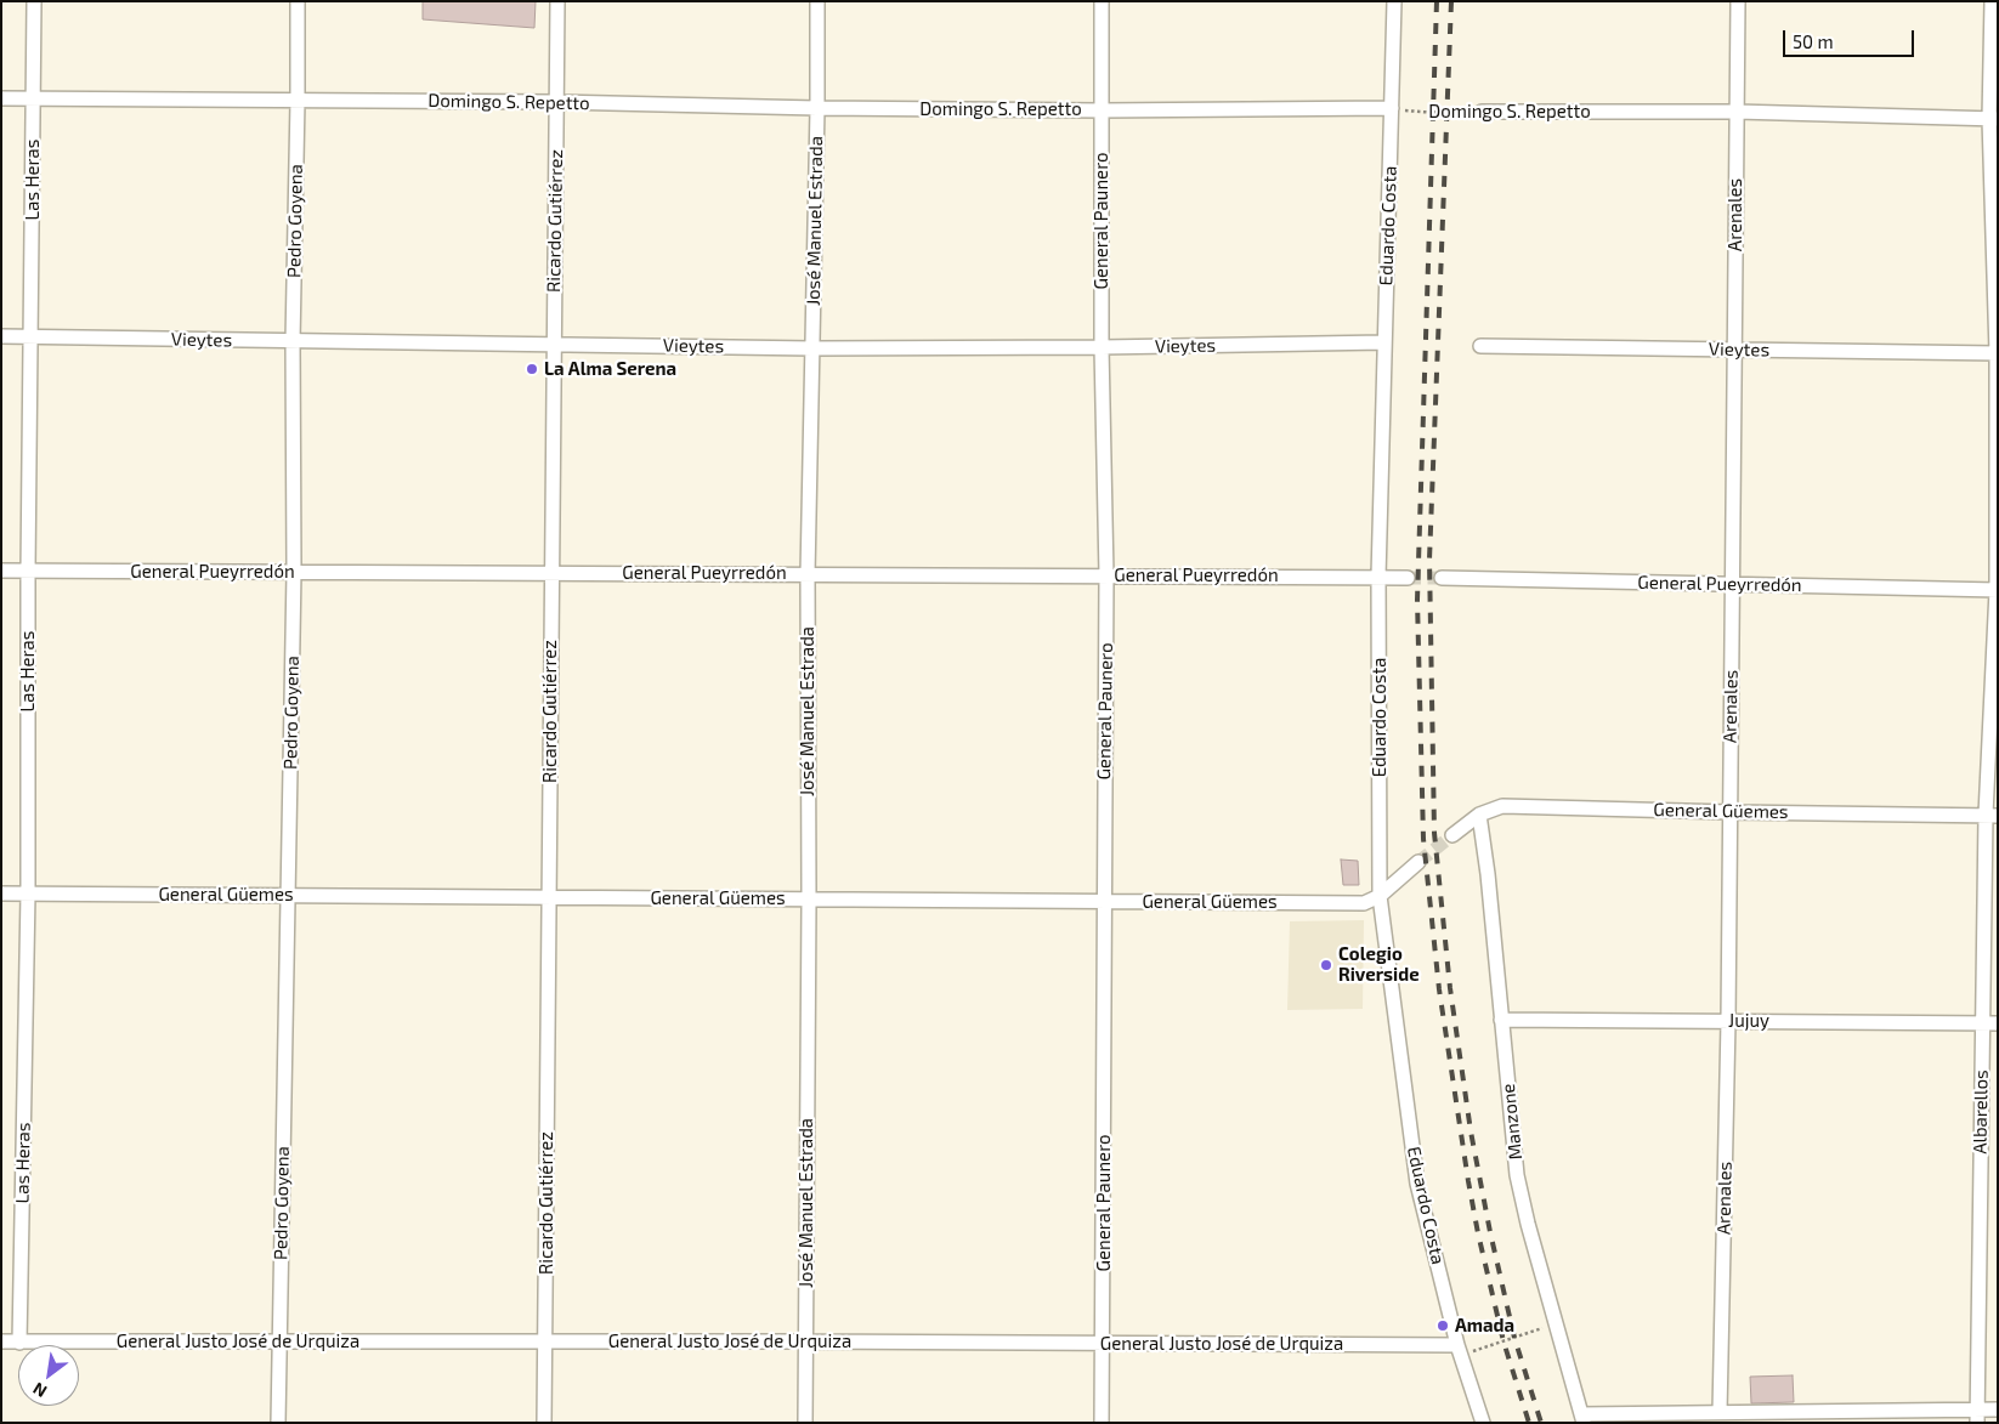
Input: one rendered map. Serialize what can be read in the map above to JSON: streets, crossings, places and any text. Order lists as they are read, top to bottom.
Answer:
{
  "streets": {
    "street": [
      "Domingo S. Repetto",
      "Las Heras",
      "Arenales",
      "Pedro Goyena",
      "Ricardo Gutiérrez",
      "José Manuel Estrada",
      "General Paunero",
      "Eduardo Costa",
      "Vieytes",
      "General Pueyrredón",
      "General Güemes",
      "Jujuy",
      "Albarellos",
      "Manzone",
      "General Justo José de Urquiza"
    ]
  },
  "crossings": [
    ["Domingo S. Repetto", "Las Heras"],
    ["Domingo S. Repetto", "Arenales"],
    ["Domingo S. Repetto", "Pedro Goyena"],
    ["Domingo S. Repetto", "Ricardo Gutiérrez"],
    ["Domingo S. Repetto", "José Manuel Estrada"],
    ["Domingo S. Repetto", "General Paunero"],
    ["Domingo S. Repetto", "Eduardo Costa"],
    ["Domingo S. Repetto", "Albarellos"],
    ["Las Heras", "Vieytes"],
    ["Las Heras", "General Pueyrredón"],
    ["Las Heras", "General Güemes"],
    ["Las Heras", "General Justo José de Urquiza"],
    ["Arenales", "Vieytes"],
    ["Arenales", "General Pueyrredón"],
    ["Arenales", "General Güemes"],
    ["Arenales", "Jujuy"],
    ["Pedro Goyena", "Vieytes"],
    ["Pedro Goyena", "General Pueyrredón"],
    ["Pedro Goyena", "General Güemes"],
    ["Pedro Goyena", "General Justo José de Urquiza"],
    ["Ricardo Gutiérrez", "Vieytes"],
    ["Ricardo Gutiérrez", "General Pueyrredón"],
    ["Ricardo Gutiérrez", "General Güemes"],
    ["Ricardo Gutiérrez", "General Justo José de Urquiza"],
    ["José Manuel Estrada", "Vieytes"],
    ["José Manuel Estrada", "General Pueyrredón"],
    ["José Manuel Estrada", "General Güemes"],
    ["José Manuel Estrada", "General Justo José de Urquiza"],
    ["General Paunero", "Vieytes"],
    ["General Paunero", "General Pueyrredón"],
    ["General Paunero", "General Güemes"],
    ["General Paunero", "General Justo José de Urquiza"],
    ["Eduardo Costa", "Vieytes"],
    ["Eduardo Costa", "General Pueyrredón"],
    ["Eduardo Costa", "General Güemes"],
    ["Eduardo Costa", "General Justo José de Urquiza"],
    ["Vieytes", "Albarellos"],
    ["General Pueyrredón", "Albarellos"],
    ["General Güemes", "Albarellos"],
    ["General Güemes", "Manzone"],
    ["Jujuy", "Albarellos"],
    ["Jujuy", "Manzone"]
  ],
  "places": ["La Alma Serena", "Colegio Riverside", "Amada"],
  "scale_bar": "50 m",
  "north": "bottom left"
}
